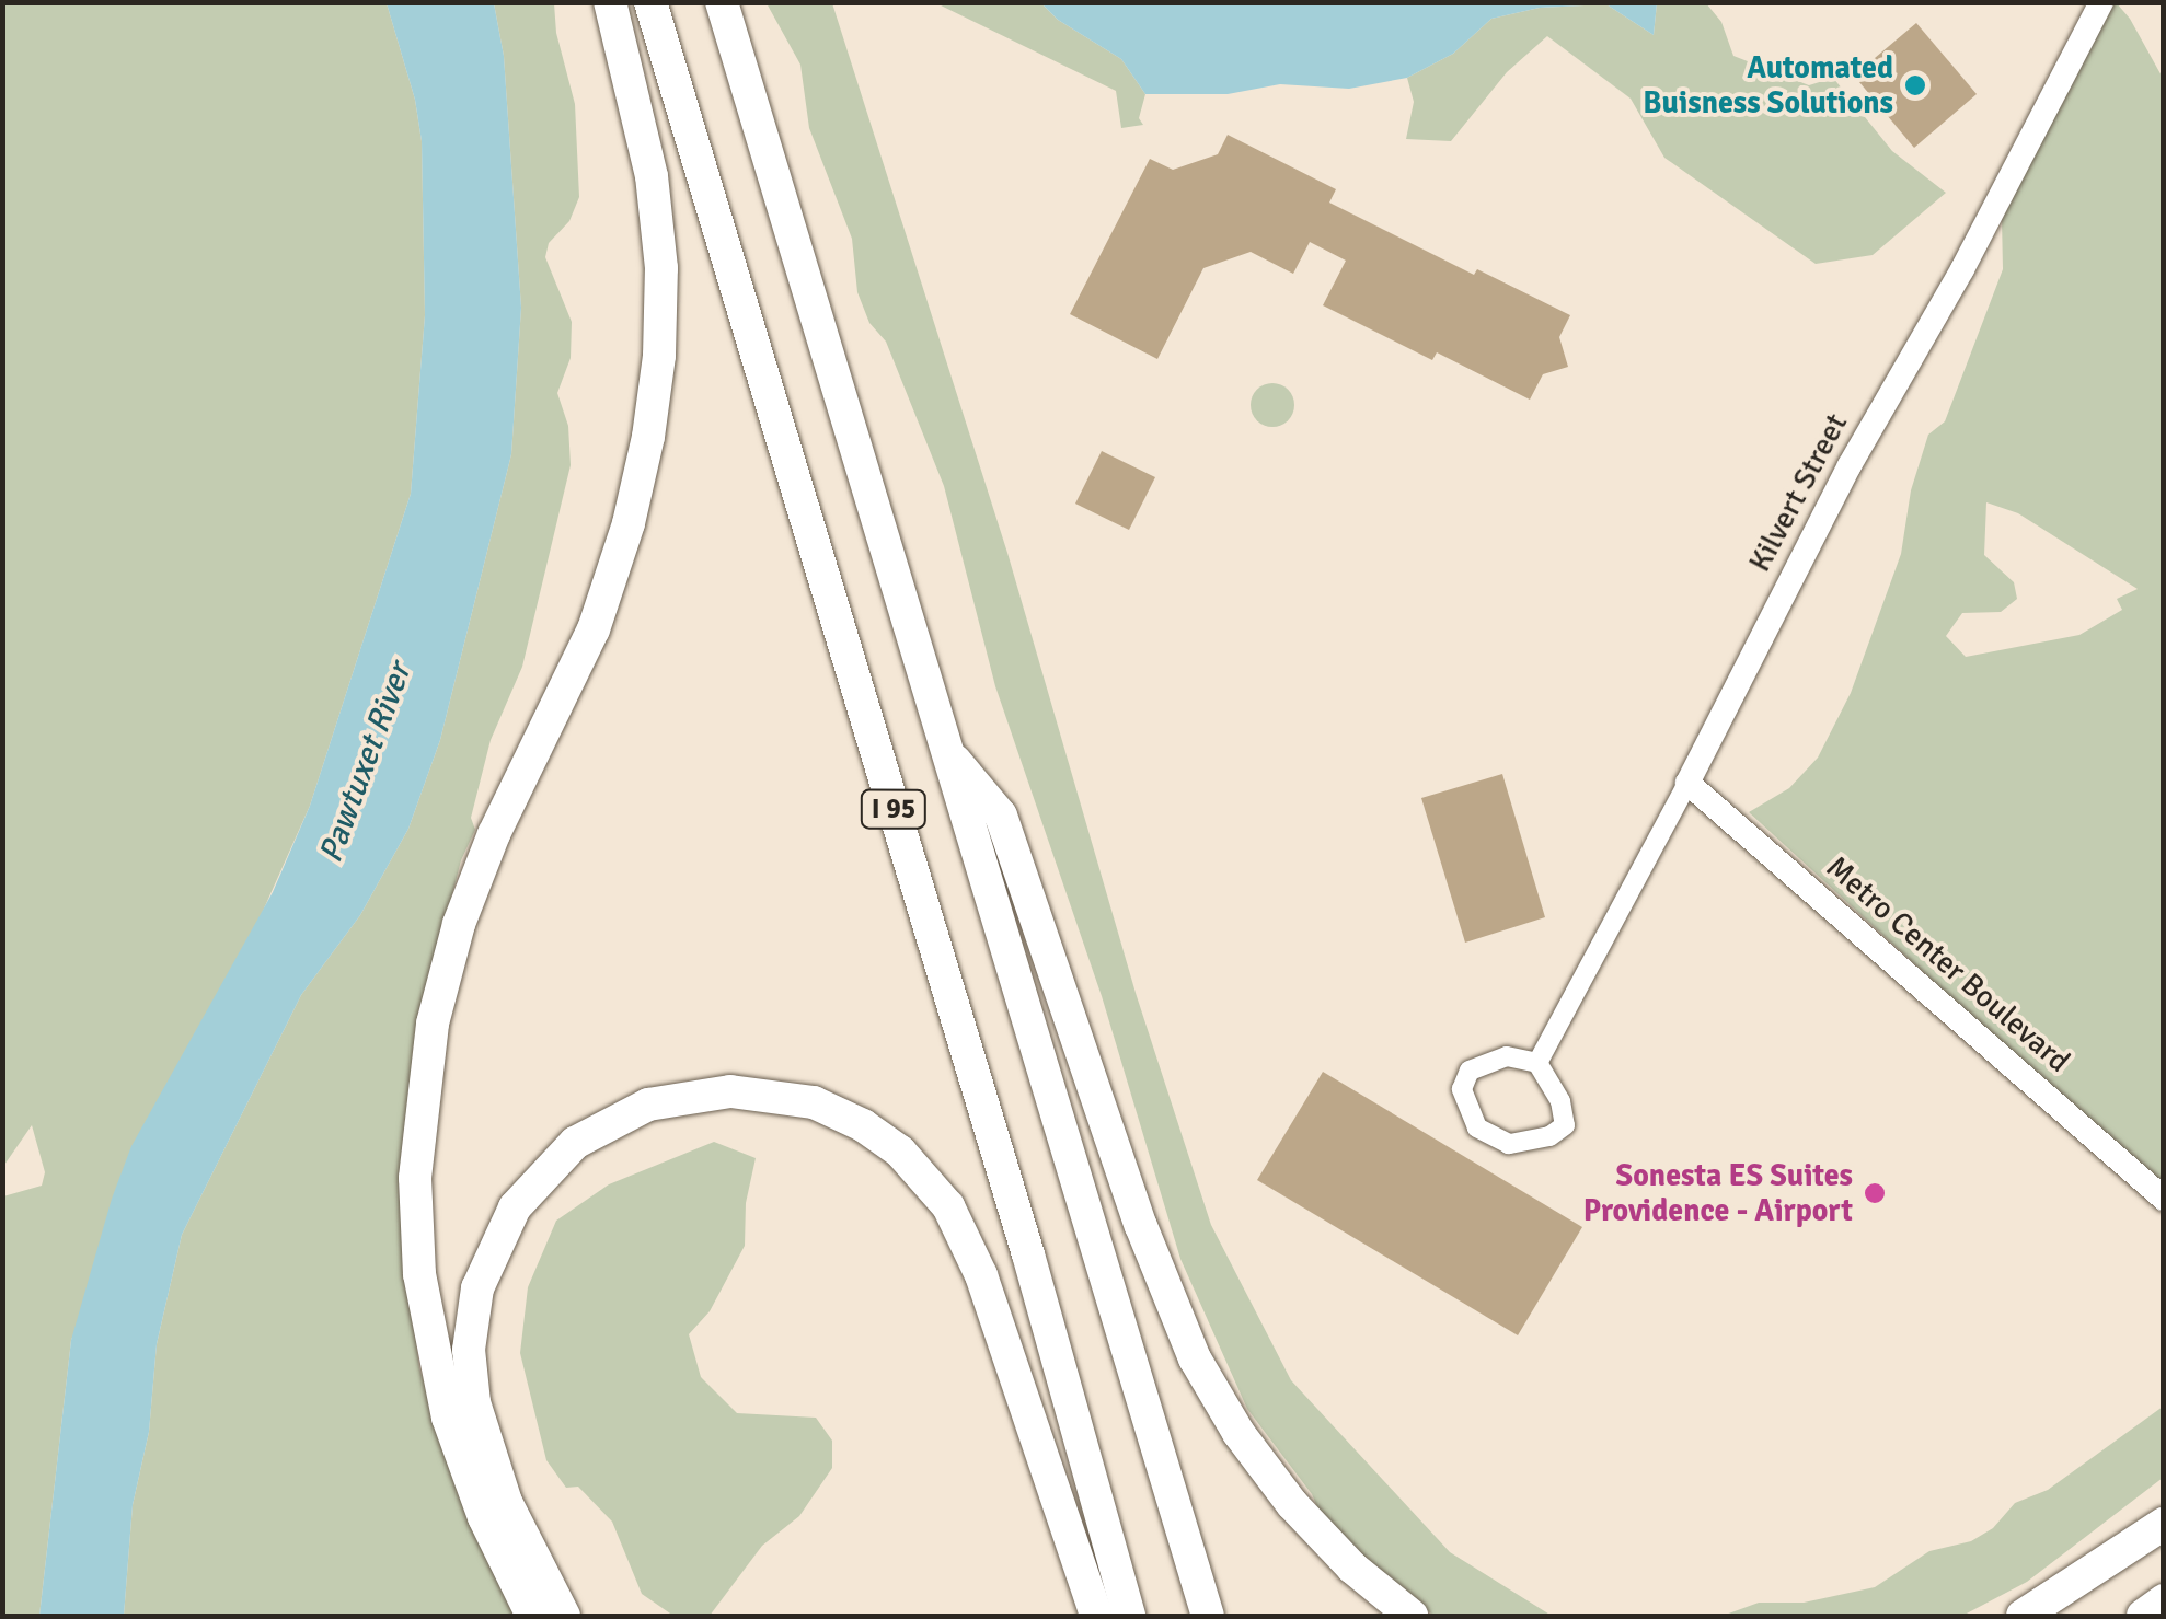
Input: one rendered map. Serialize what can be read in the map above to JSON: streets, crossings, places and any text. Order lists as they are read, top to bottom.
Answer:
{
  "streets": {
    "highway": ["I 95"],
    "street": ["Kilvert Street", "Metro Center Boulevard"]
  },
  "crossings": [
    ["Kilvert Street", "Metro Center Boulevard"]
  ],
  "water": ["Pawtuxet River"],
  "places": ["Automated Buisness Solutions", "Sonesta ES Suites Providence - Airport"]
}
